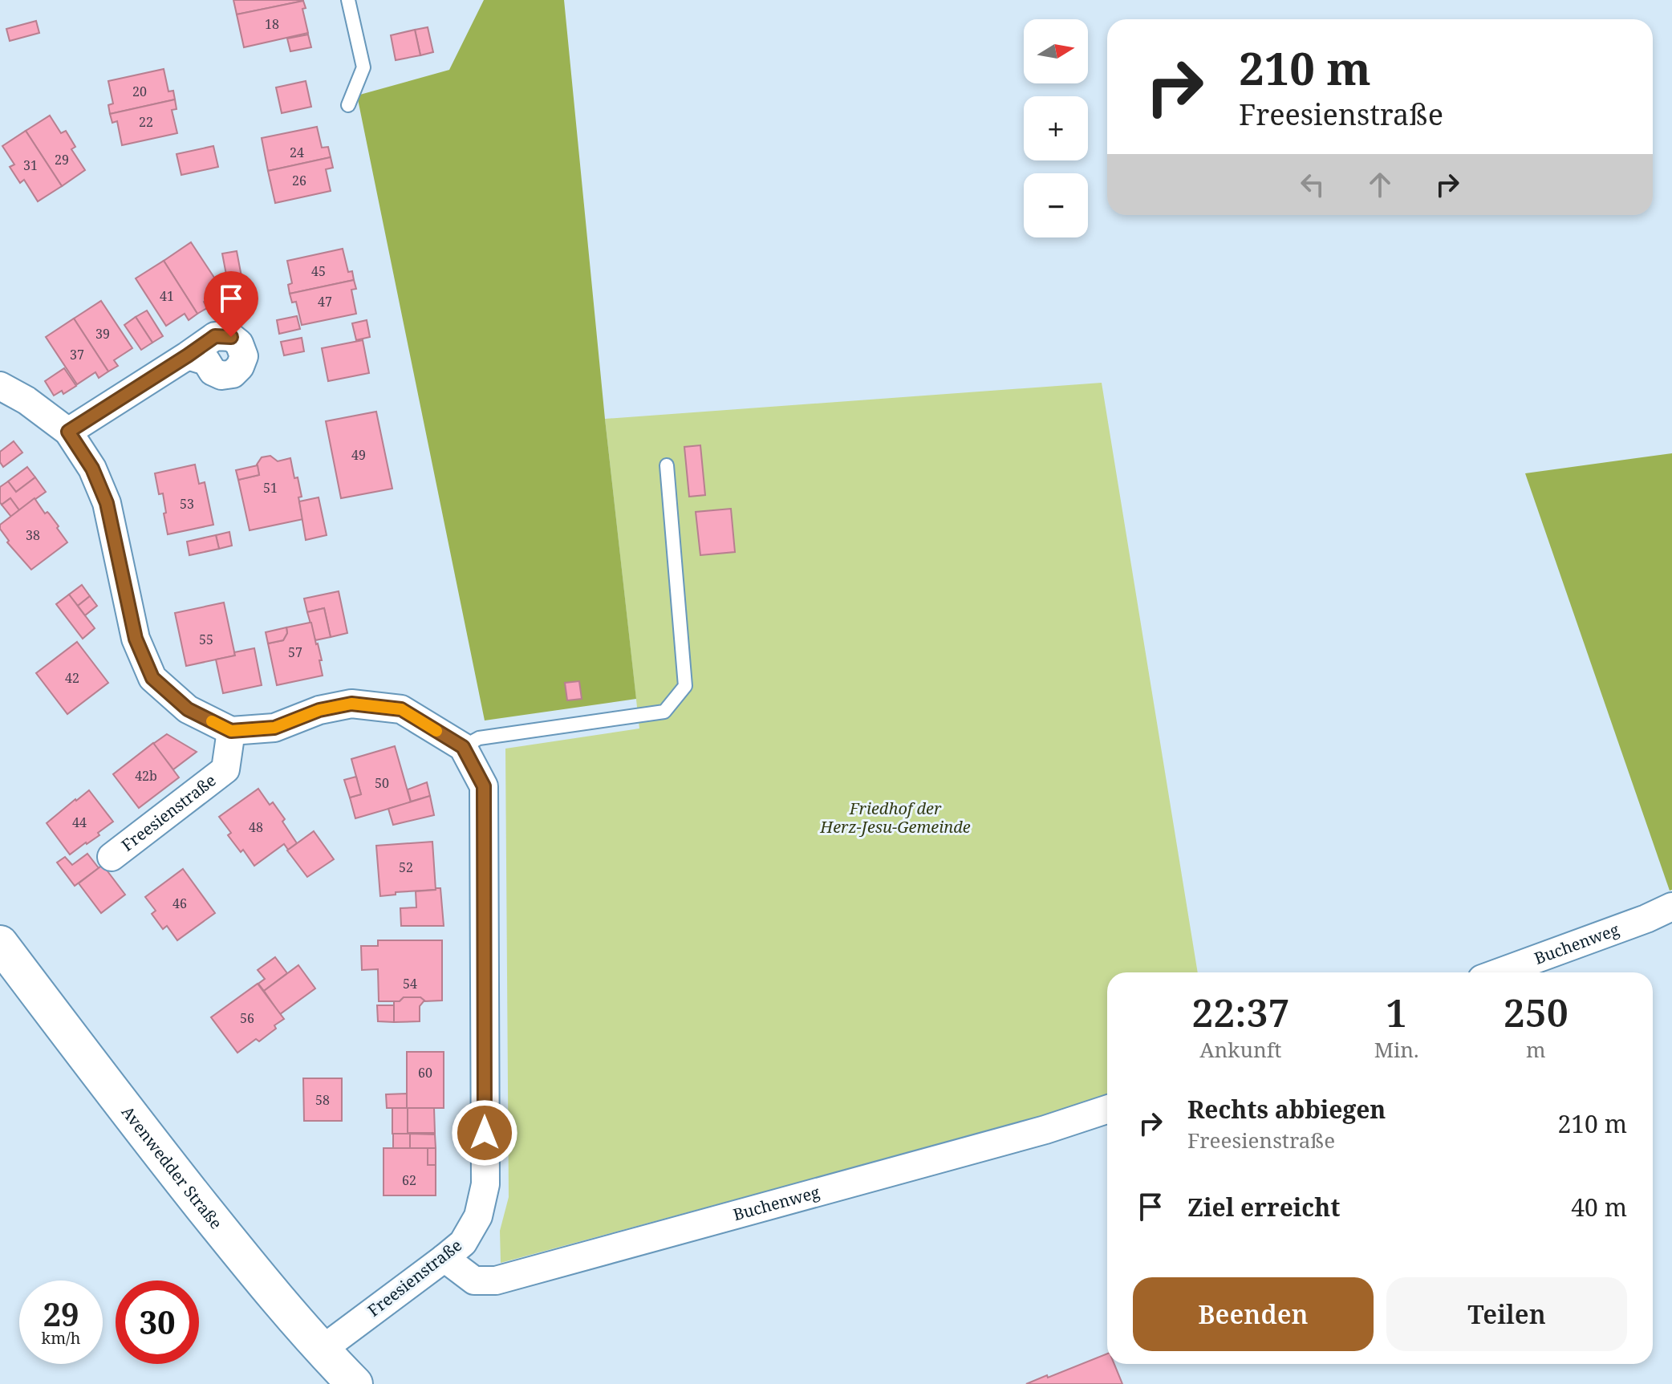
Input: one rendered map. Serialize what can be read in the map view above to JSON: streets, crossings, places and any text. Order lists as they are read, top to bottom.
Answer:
{
  "streets": {
    "main road": ["Avenwedder Straße"],
    "street": ["Freesienstraße", "Buchenweg"]
  },
  "crossings": [
    ["Freesienstraße", "Buchenweg"],
    ["Freesienstraße", "Avenwedder Straße"]
  ],
  "parks": ["Friedhof der Herz-Jesu-Gemeinde"],
  "house_numbers": [
    "18",
    "20",
    "22",
    "24",
    "29",
    "31",
    "26",
    "45",
    "41",
    "47",
    "39",
    "37",
    "49",
    "51",
    "53",
    "38",
    "55",
    "57",
    "42",
    "42b",
    "50",
    "44",
    "48",
    "52",
    "46",
    "54",
    "56",
    "60",
    "58",
    "62"
  ],
  "north": "right",
  "page": {
    "map_buttons": ["+", "−"],
    "turn": ["210 m", "Freesienstraße"],
    "eta": [
      "22:37",
      "Ankunft",
      "1",
      "Min.",
      "250",
      "m"
    ],
    "list": [
      {
        "name": "Rechts abbiegen",
        "note": "Freesienstraße",
        "value": "210 m"
      },
      {
        "name": "Ziel erreicht",
        "value": "40 m"
      }
    ],
    "buttons": ["Beenden", "Teilen"],
    "speed": "29 km/h",
    "limit": "30"
  }
}
